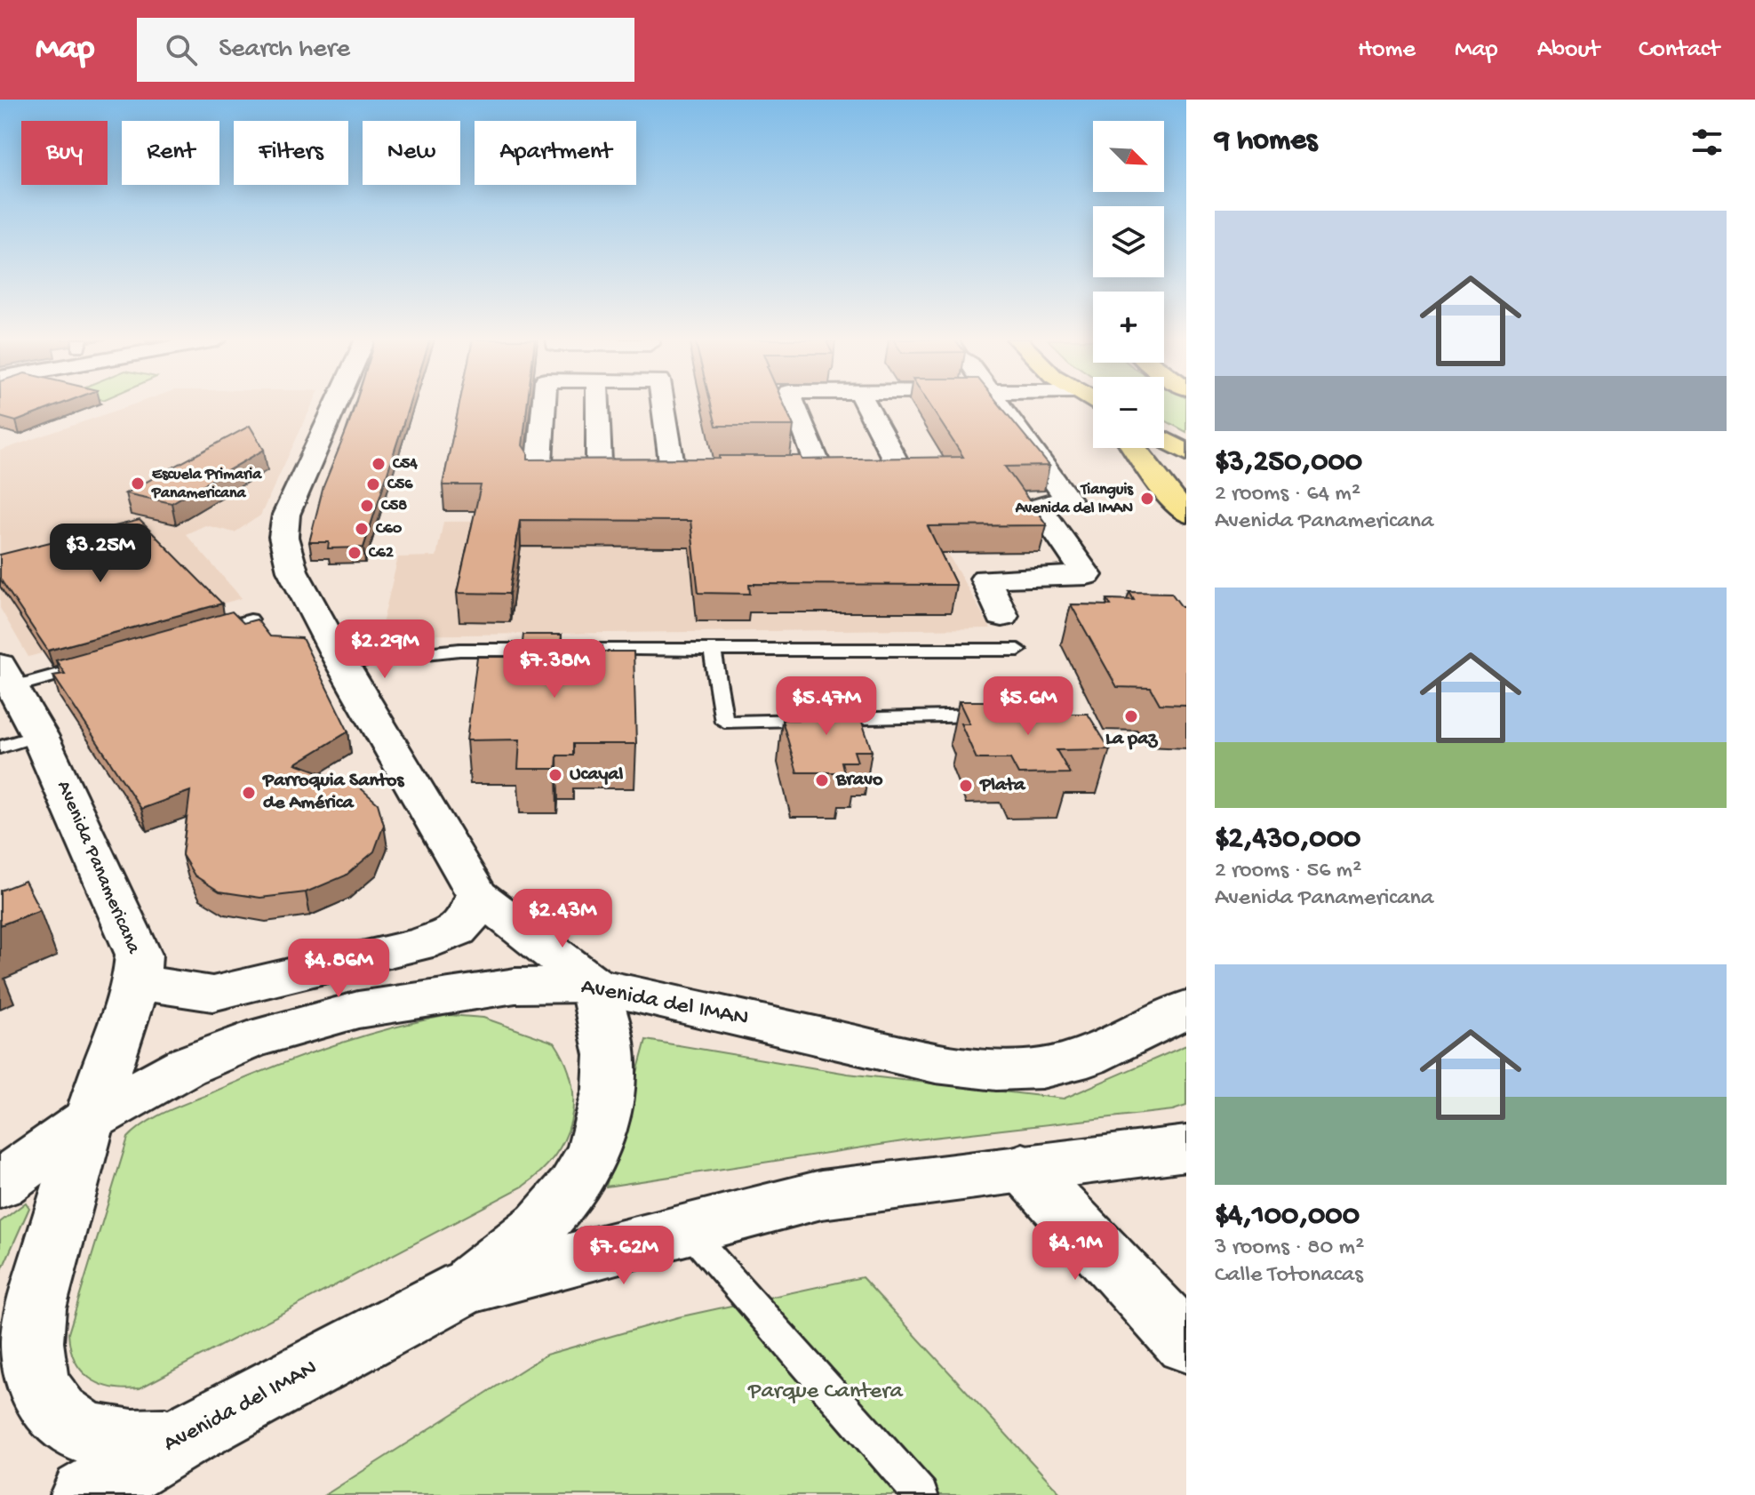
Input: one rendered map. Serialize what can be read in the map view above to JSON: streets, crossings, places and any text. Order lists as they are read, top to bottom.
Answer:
{
  "streets": {
    "street": ["Avenida Panamericana", "Avenida del IMAN"]
  },
  "crossings": [
    ["Avenida Panamericana", "Avenida del IMAN"]
  ],
  "parks": ["Parque Cantera"],
  "places": [
    "C54",
    "Escuela Primaria Panamericana",
    "C56",
    "Tianguis Avenida del IMAN",
    "C58",
    "C60",
    "C62",
    "La paz",
    "Ucayal",
    "Bravo",
    "Plata",
    "Parroquia Santos de América"
  ],
  "north": "bottom right",
  "page": {
    "header": "Map",
    "search": "Search here",
    "nav": [
      "Home",
      "Map",
      "About",
      "Contact"
    ],
    "heading": "9 homes",
    "map_buttons": ["+", "−"],
    "chip": [
      "Buy",
      "Rent",
      "Filters",
      "New",
      "Apartment"
    ],
    "list": [
      {
        "name": "$3,250,000",
        "note": "2 rooms · 64 m² · Avenida Panamericana"
      },
      {
        "name": "$2,430,000",
        "note": "2 rooms · 56 m² · Avenida Panamericana"
      },
      {
        "name": "$4,100,000",
        "note": "3 rooms · 80 m² · Calle Totonacas"
      }
    ],
    "price": [
      "$3.25M",
      "$2.29M",
      "$7.38M",
      "$5.47M",
      "$5.6M",
      "$2.43M",
      "$4.86M",
      "$4.1M",
      "$7.62M"
    ]
  }
}
